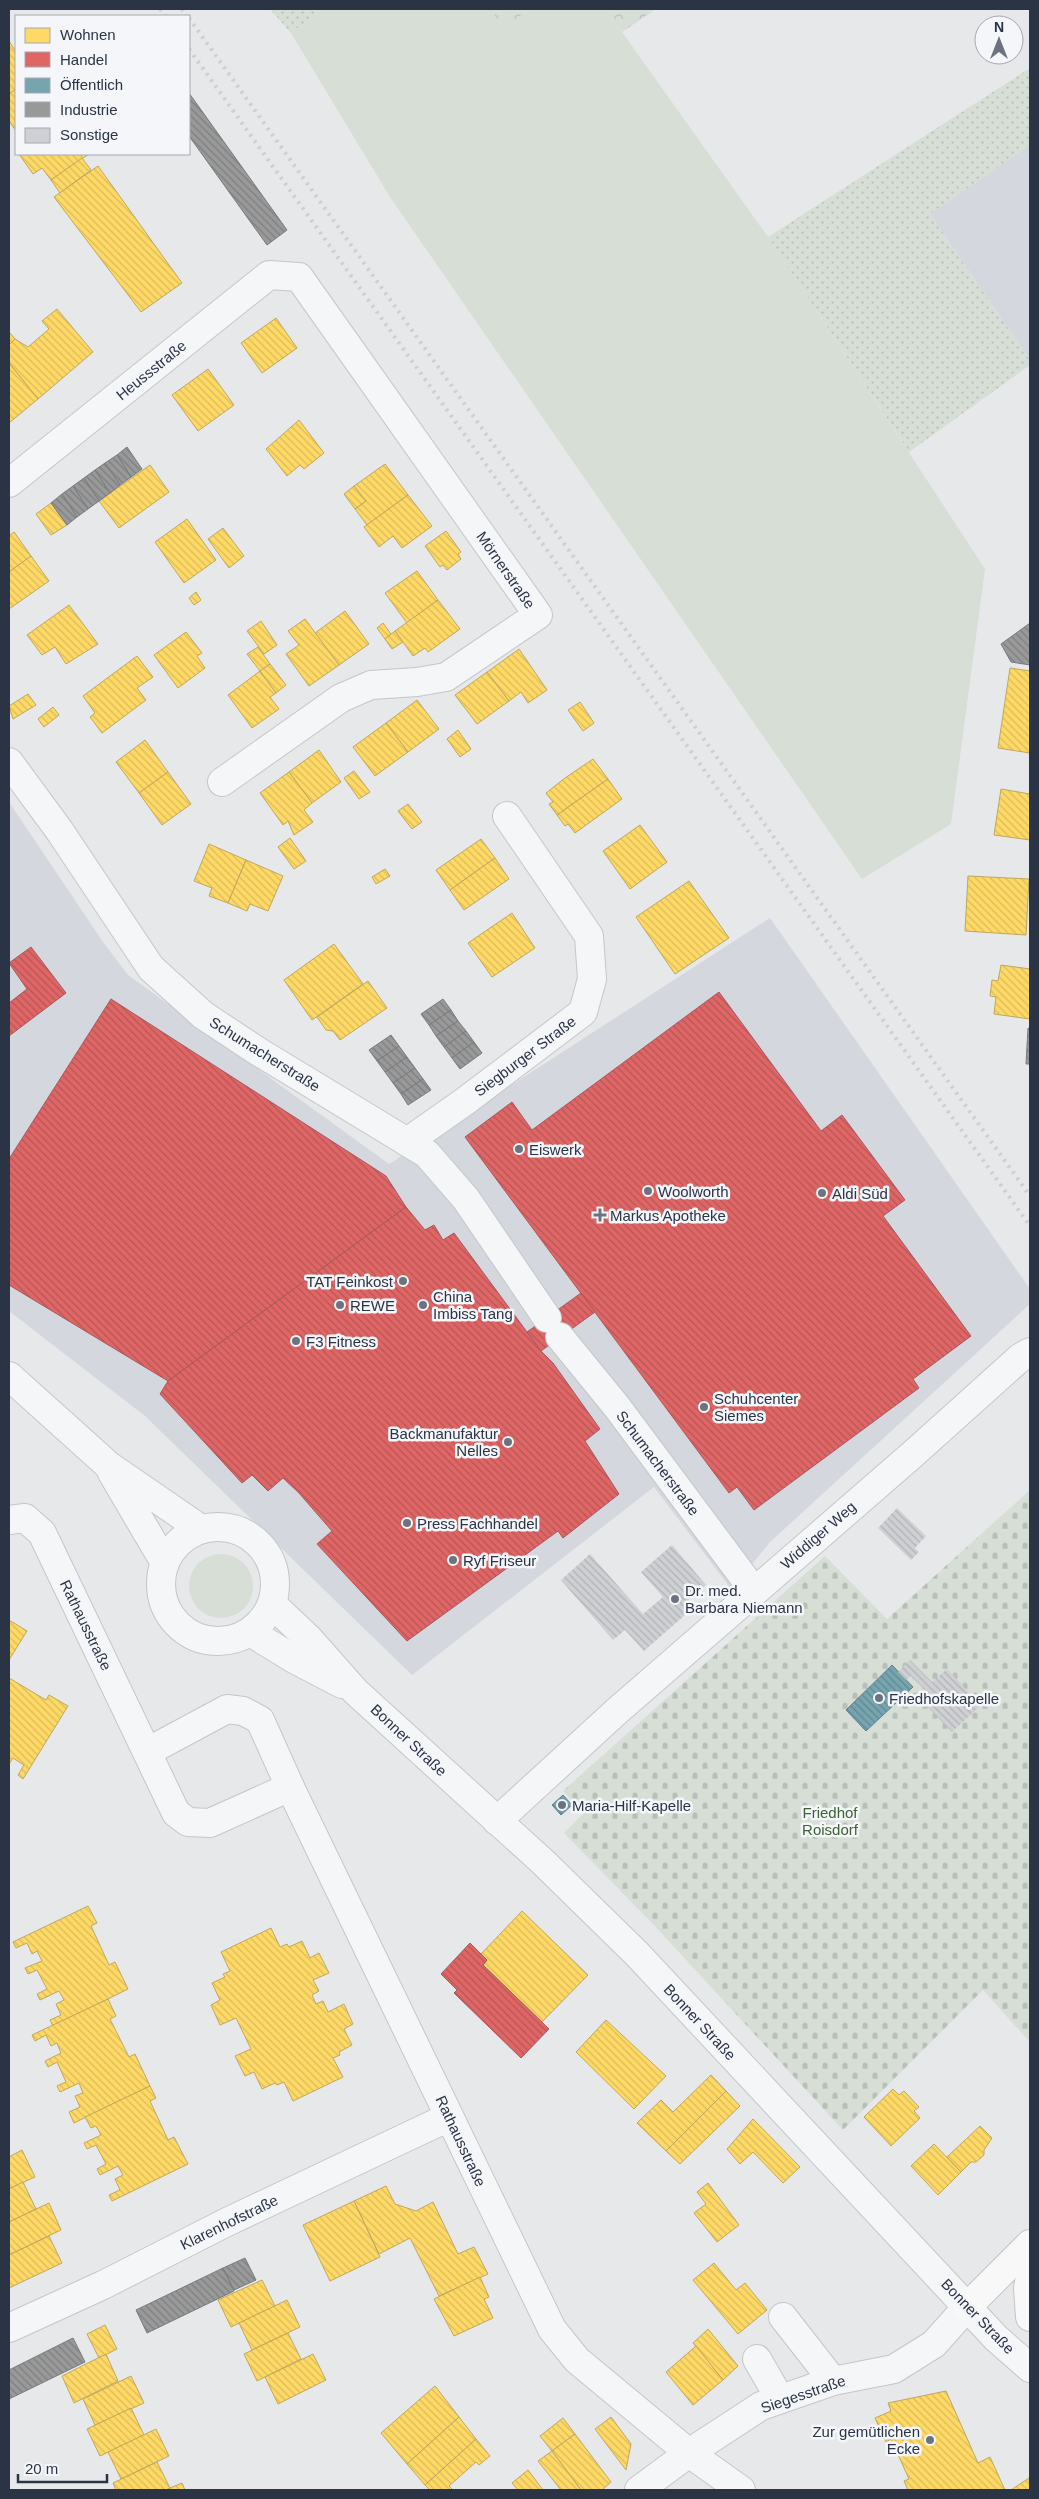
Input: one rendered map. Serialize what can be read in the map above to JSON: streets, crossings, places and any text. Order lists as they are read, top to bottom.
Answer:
{
  "streets": {
    "street": [
      "Heussstraße",
      "Mörnerstraße",
      "Schumacherstraße",
      "Siegburger Straße",
      "Widdiger Weg",
      "Rathausstraße",
      "Bonner Straße",
      "Klarenhofstraße",
      "Siegesstraße"
    ]
  },
  "crossings": [
    ["Heussstraße", "Mörnerstraße"],
    ["Schumacherstraße", "Siegburger Straße"],
    ["Schumacherstraße", "Widdiger Weg"],
    ["Widdiger Weg", "Bonner Straße"],
    ["Rathausstraße", "Klarenhofstraße"],
    ["Rathausstraße", "Siegesstraße"],
    ["Bonner Straße", "Siegesstraße"]
  ],
  "parks": ["Friedhof Roisdorf"],
  "places": {
    "other": [
      "Eiswerk",
      "Woolworth",
      "Aldi Süd",
      "TAT Feinkost",
      "REWE",
      "China Imbiss Tang",
      "F3 Fitness",
      "Schuhcenter Siemes",
      "Backmanufaktur Nelles",
      "Press Fachhandel",
      "Ryf Friseur",
      "Dr. med. Barbara Niemann",
      "Friedhofskapelle",
      "Maria-Hilf-Kapelle",
      "Zur gemütlichen Ecke"
    ],
    "health": ["Markus Apotheke"]
  },
  "legend": [
    "Wohnen",
    "Handel",
    "Öffentlich",
    "Industrie",
    "Sonstige"
  ],
  "scale_bar": "20 m",
  "north": "top"
}
